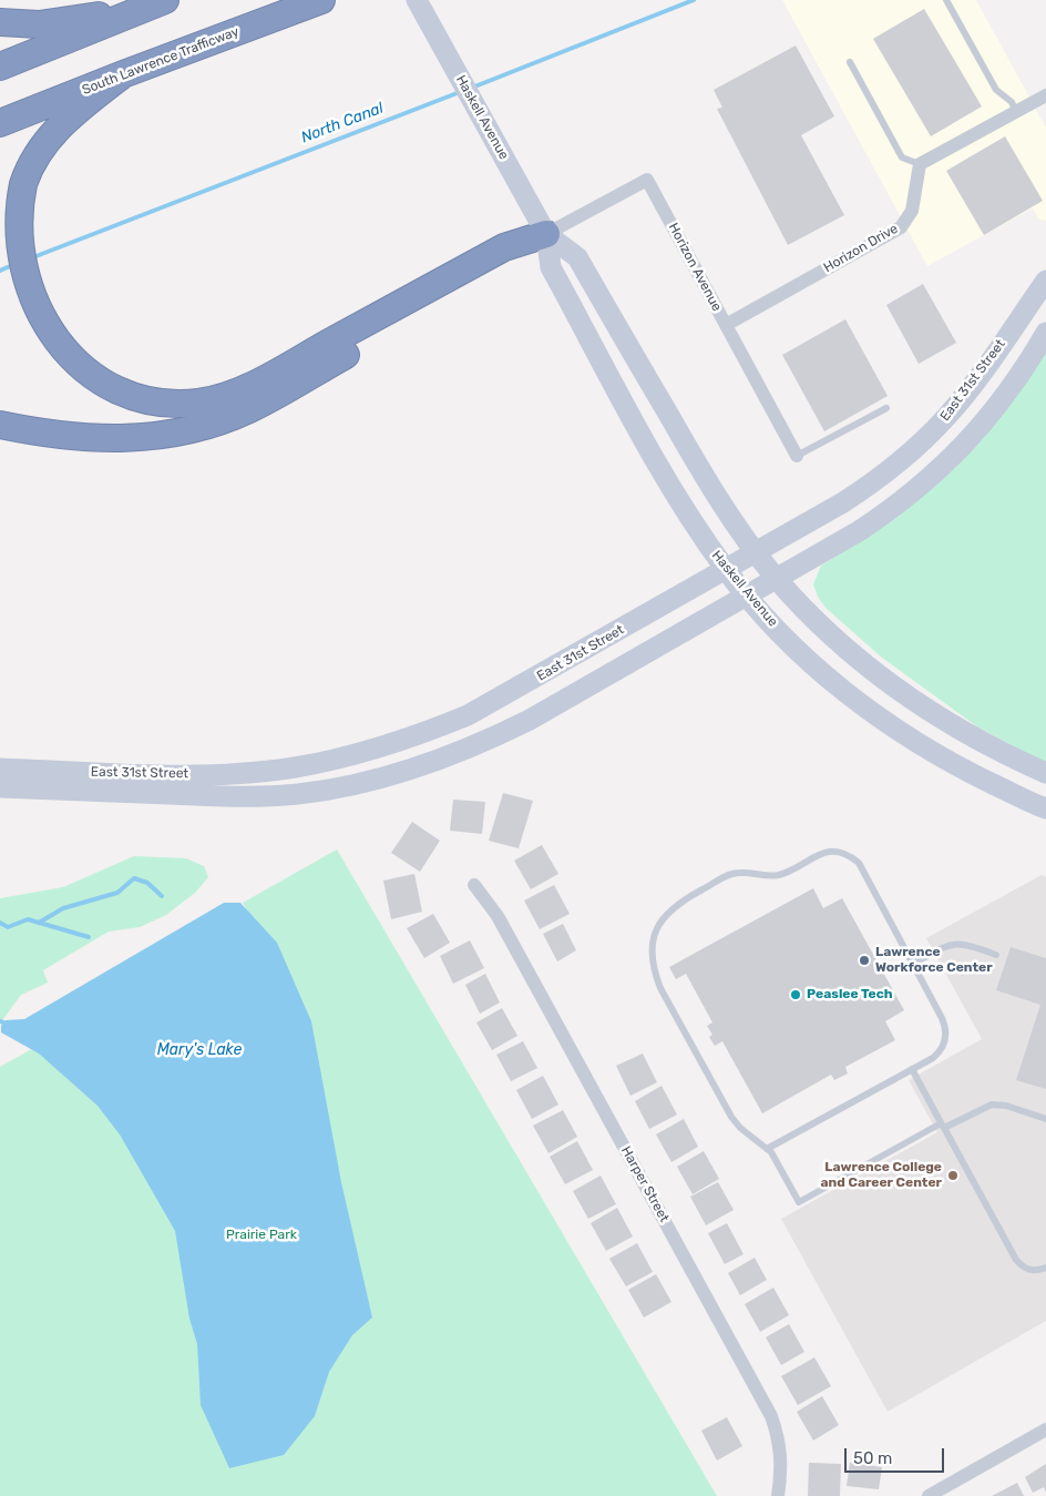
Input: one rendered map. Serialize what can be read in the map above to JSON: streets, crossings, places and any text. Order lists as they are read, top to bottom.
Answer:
{
  "streets": {
    "highway": ["South Lawrence Trafficway"],
    "main road": ["Haskell Avenue", "East 31st Street"],
    "street": ["Horizon Drive", "Horizon Avenue", "Harper Street"]
  },
  "crossings": [
    ["Haskell Avenue", "Horizon Avenue"],
    ["Haskell Avenue", "East 31st Street"],
    ["Horizon Drive", "Horizon Avenue"]
  ],
  "water": ["North Canal", "Mary's Lake"],
  "parks": ["Prairie Park"],
  "places": ["Lawrence Workforce Center", "Peaslee Tech", "Lawrence College and Career Center"],
  "scale_bar": "50 m"
}
